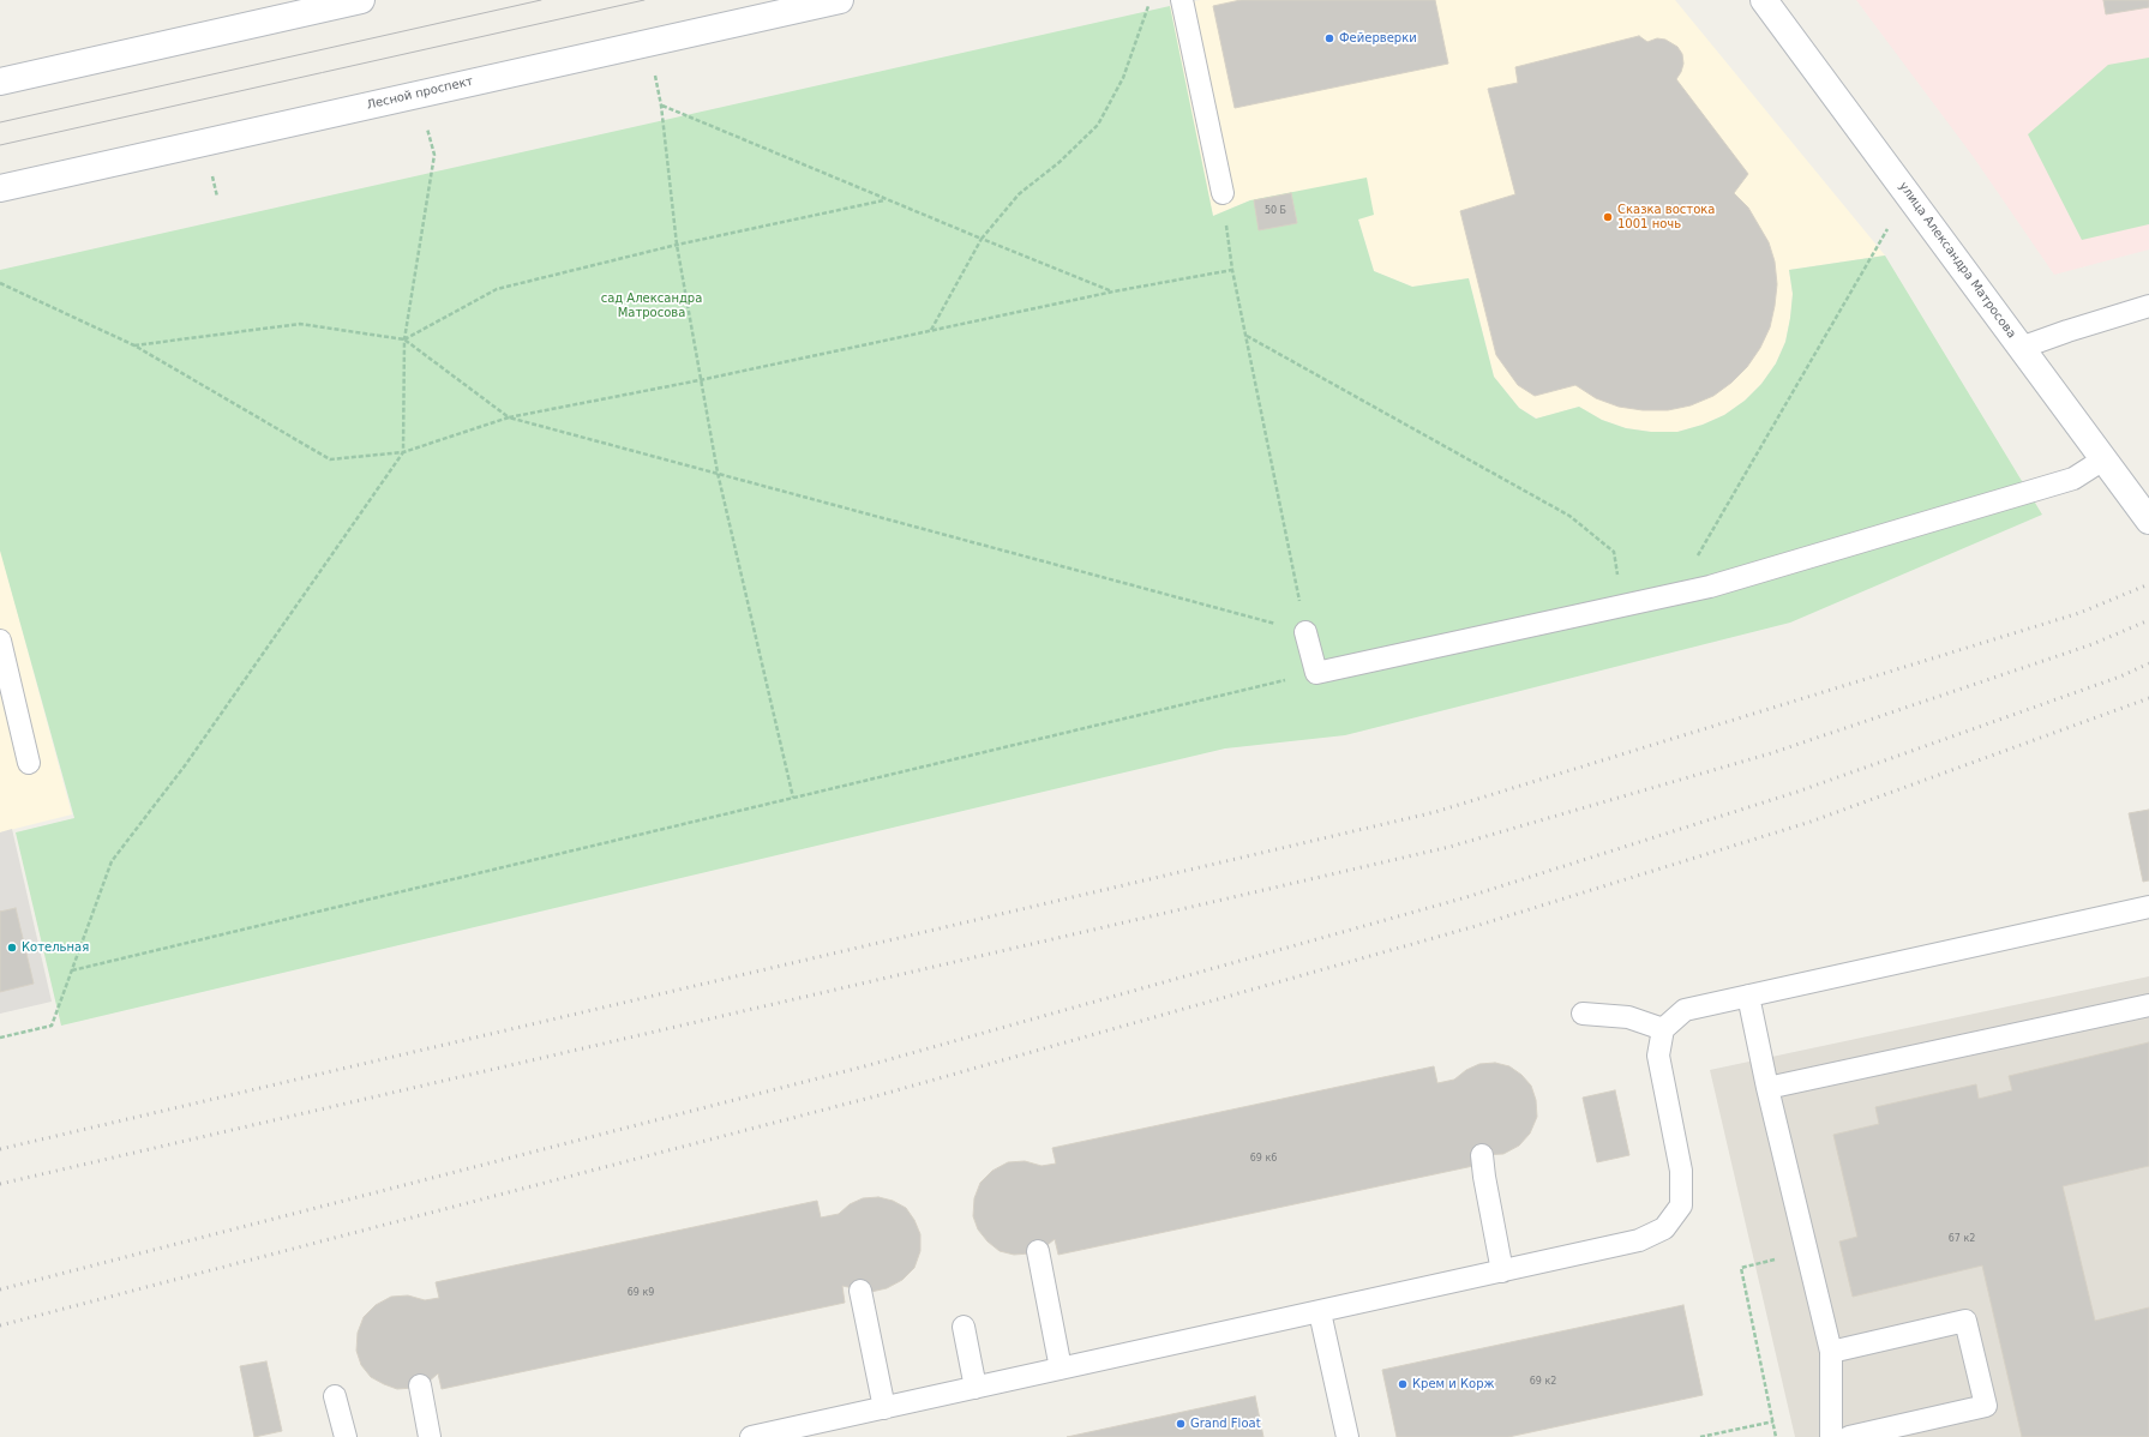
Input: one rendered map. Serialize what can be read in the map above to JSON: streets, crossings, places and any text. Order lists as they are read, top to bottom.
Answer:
{
  "streets": {
    "main road": ["Лесной проспект", "улица Александра Матросова"]
  },
  "parks": ["cад Александра Матросова"],
  "places": [
    "Фейерверки",
    "Сказка востока 1001 ночь",
    "Котельная",
    "Крем и Корж",
    "Grand Float"
  ],
  "house_numbers": [
    "50 Б",
    "69 к6",
    "67 к2",
    "69 к9",
    "69 к2"
  ]
}
